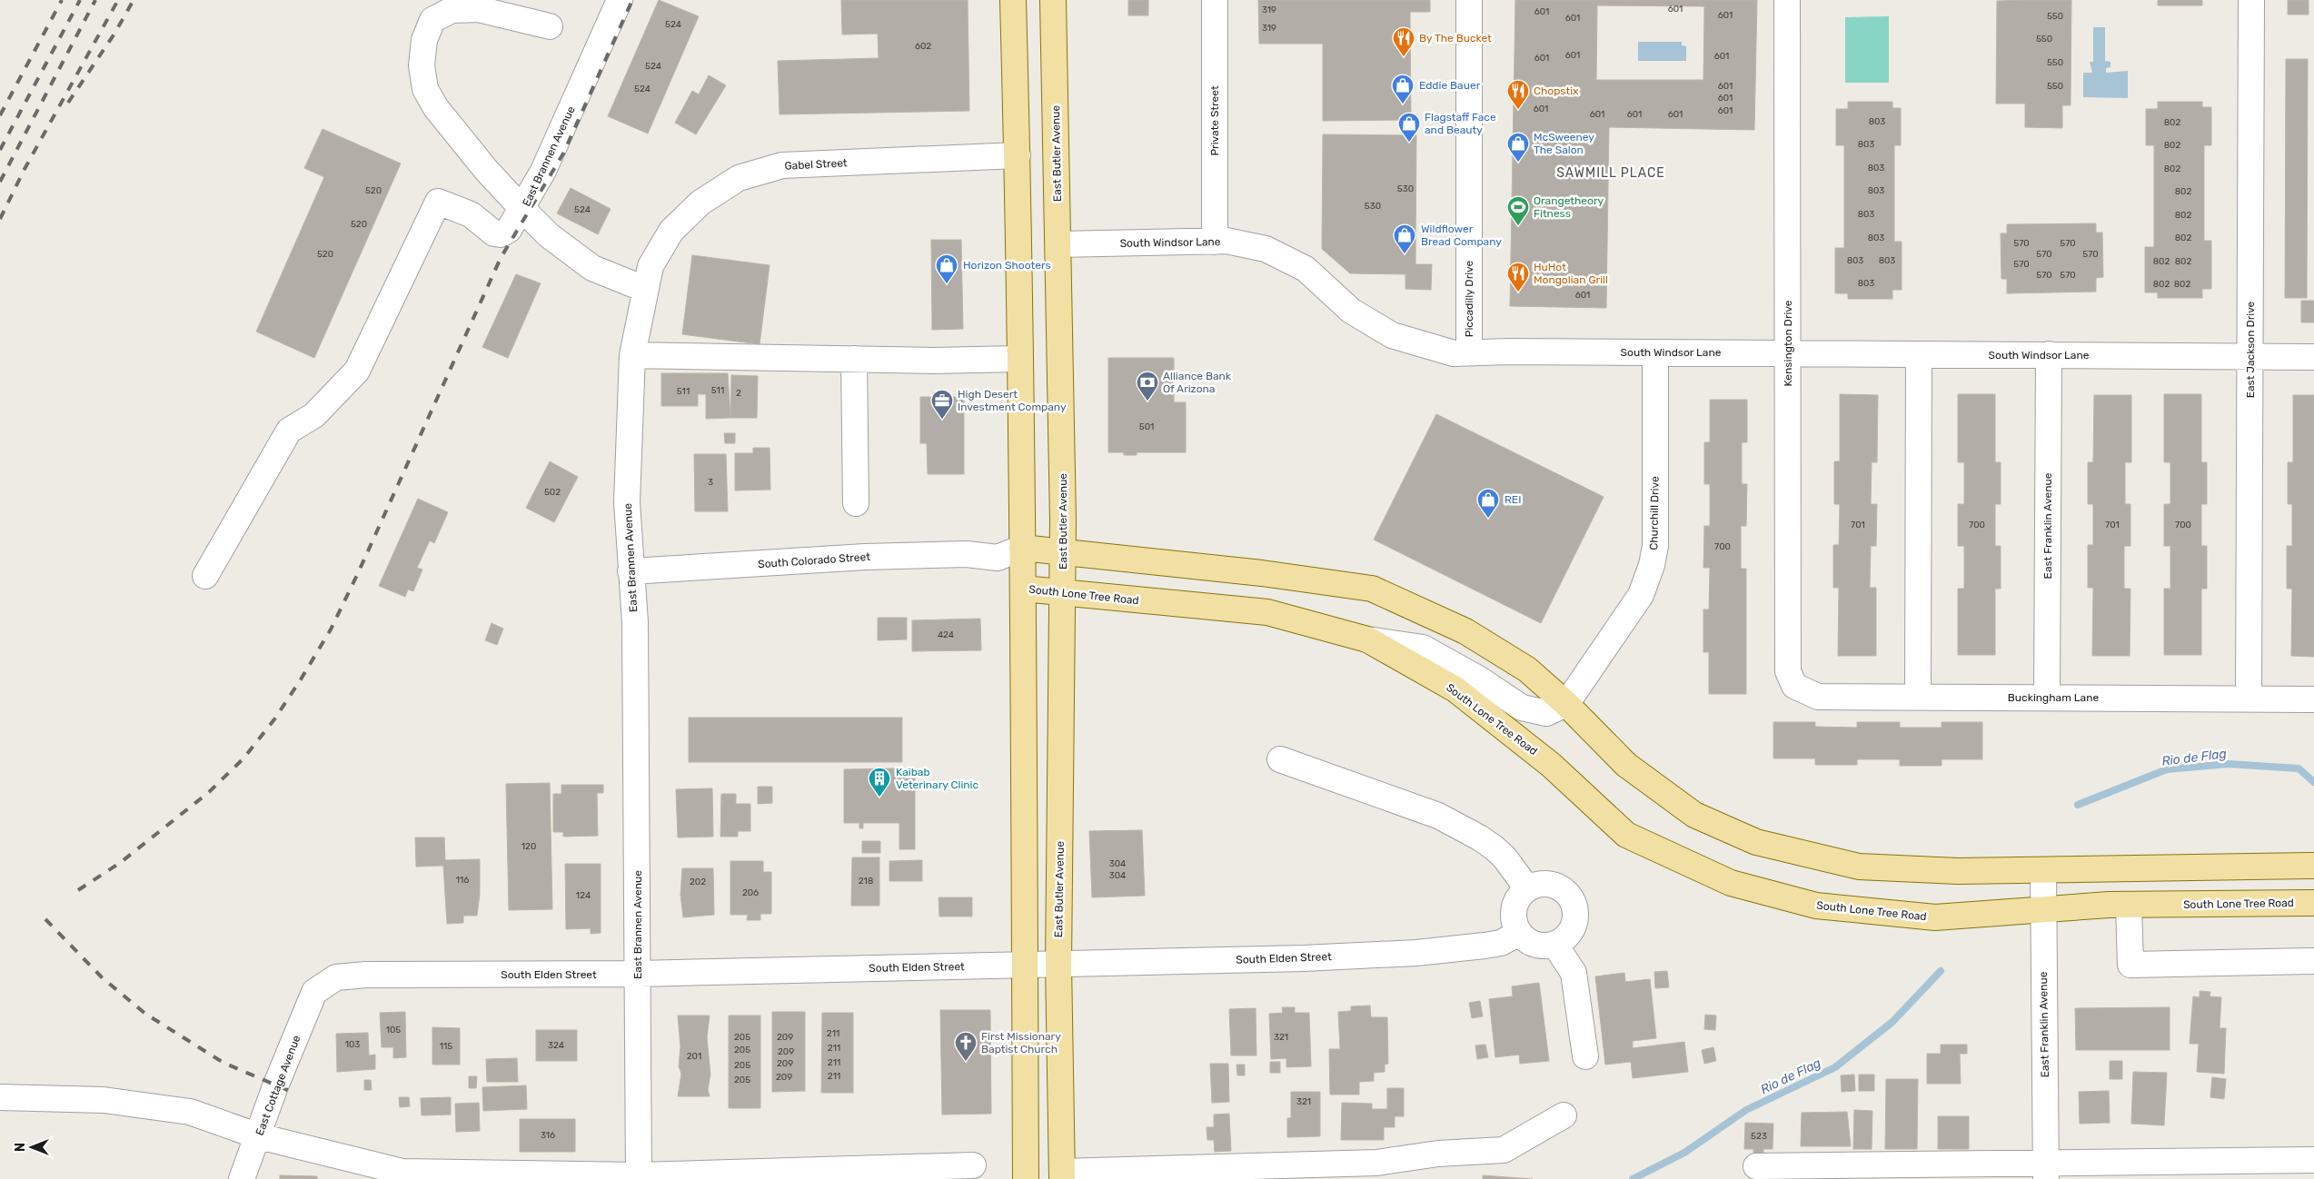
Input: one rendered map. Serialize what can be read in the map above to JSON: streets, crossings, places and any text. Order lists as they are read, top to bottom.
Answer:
{
  "streets": {
    "main road": ["East Butler Avenue", "South Lone Tree Road"],
    "street": [
      "Private Street",
      "East Brannen Avenue",
      "Gabel Street",
      "South Windsor Lane",
      "Piccadilly Drive",
      "Kensington Drive",
      "East Jackson Drive",
      "Churchill Drive",
      "East Franklin Avenue",
      "South Colorado Street",
      "Buckingham Lane",
      "South Elden Street",
      "East Cottage Avenue"
    ]
  },
  "crossings": [
    ["Private Street", "South Windsor Lane"],
    ["East Butler Avenue", "South Windsor Lane"],
    ["East Butler Avenue", "South Lone Tree Road"],
    ["East Butler Avenue", "South Elden Street"],
    ["East Brannen Avenue", "Gabel Street"],
    ["East Brannen Avenue", "South Colorado Street"],
    ["East Brannen Avenue", "South Elden Street"],
    ["South Windsor Lane", "Piccadilly Drive"],
    ["South Windsor Lane", "Kensington Drive"],
    ["South Windsor Lane", "East Jackson Drive"],
    ["South Windsor Lane", "Churchill Drive"],
    ["South Windsor Lane", "East Franklin Avenue"],
    ["Kensington Drive", "Buckingham Lane"],
    ["East Jackson Drive", "Buckingham Lane"],
    ["East Franklin Avenue", "South Lone Tree Road"],
    ["East Franklin Avenue", "Buckingham Lane"],
    ["South Colorado Street", "South Lone Tree Road"],
    ["South Elden Street", "East Cottage Avenue"]
  ],
  "districts": ["SAWMILL PLACE"],
  "water": ["Rio de Flag"],
  "places": {
    "restaurant": ["By The Bucket", "Chopstix", "HuHot Mongolian Grill"],
    "shop": [
      "Eddie Bauer",
      "Flagstaff Face and Beauty",
      "McSweeney The Salon",
      "Wildflower Bread Company",
      "Horizon Shooters",
      "REI"
    ],
    "sports": ["Orangetheory Fitness"],
    "bank": ["Alliance Bank Of Arizona"],
    "office": ["High Desert Investment Company"],
    "building": ["Kaibab Veterinary Clinic"],
    "church": ["First Missionary Baptist Church"]
  },
  "house_numbers": [
    "601",
    "319",
    "601",
    "601",
    "550",
    "601",
    "524",
    "319",
    "550",
    "602",
    "601",
    "601",
    "601",
    "550",
    "524",
    "601",
    "550",
    "524",
    "601",
    "601",
    "601",
    "601",
    "601",
    "601",
    "803",
    "802",
    "803",
    "802",
    "803",
    "802",
    "530",
    "520",
    "803",
    "802",
    "530",
    "524",
    "803",
    "802",
    "520",
    "803",
    "802",
    "570",
    "570",
    "520",
    "570",
    "570",
    "803",
    "803",
    "802",
    "802",
    "570",
    "570",
    "570",
    "803",
    "802",
    "802",
    "601",
    "511",
    "511",
    "2",
    "501",
    "3",
    "502",
    "701",
    "700",
    "701",
    "700",
    "700",
    "424",
    "120",
    "304",
    "304",
    "116",
    "218",
    "202",
    "206",
    "124",
    "105",
    "211",
    "205",
    "209",
    "321",
    "103",
    "324",
    "115",
    "211",
    "205",
    "209",
    "201",
    "211",
    "209",
    "205",
    "211",
    "209",
    "205",
    "321",
    "316",
    "523"
  ],
  "north": "left"
}
